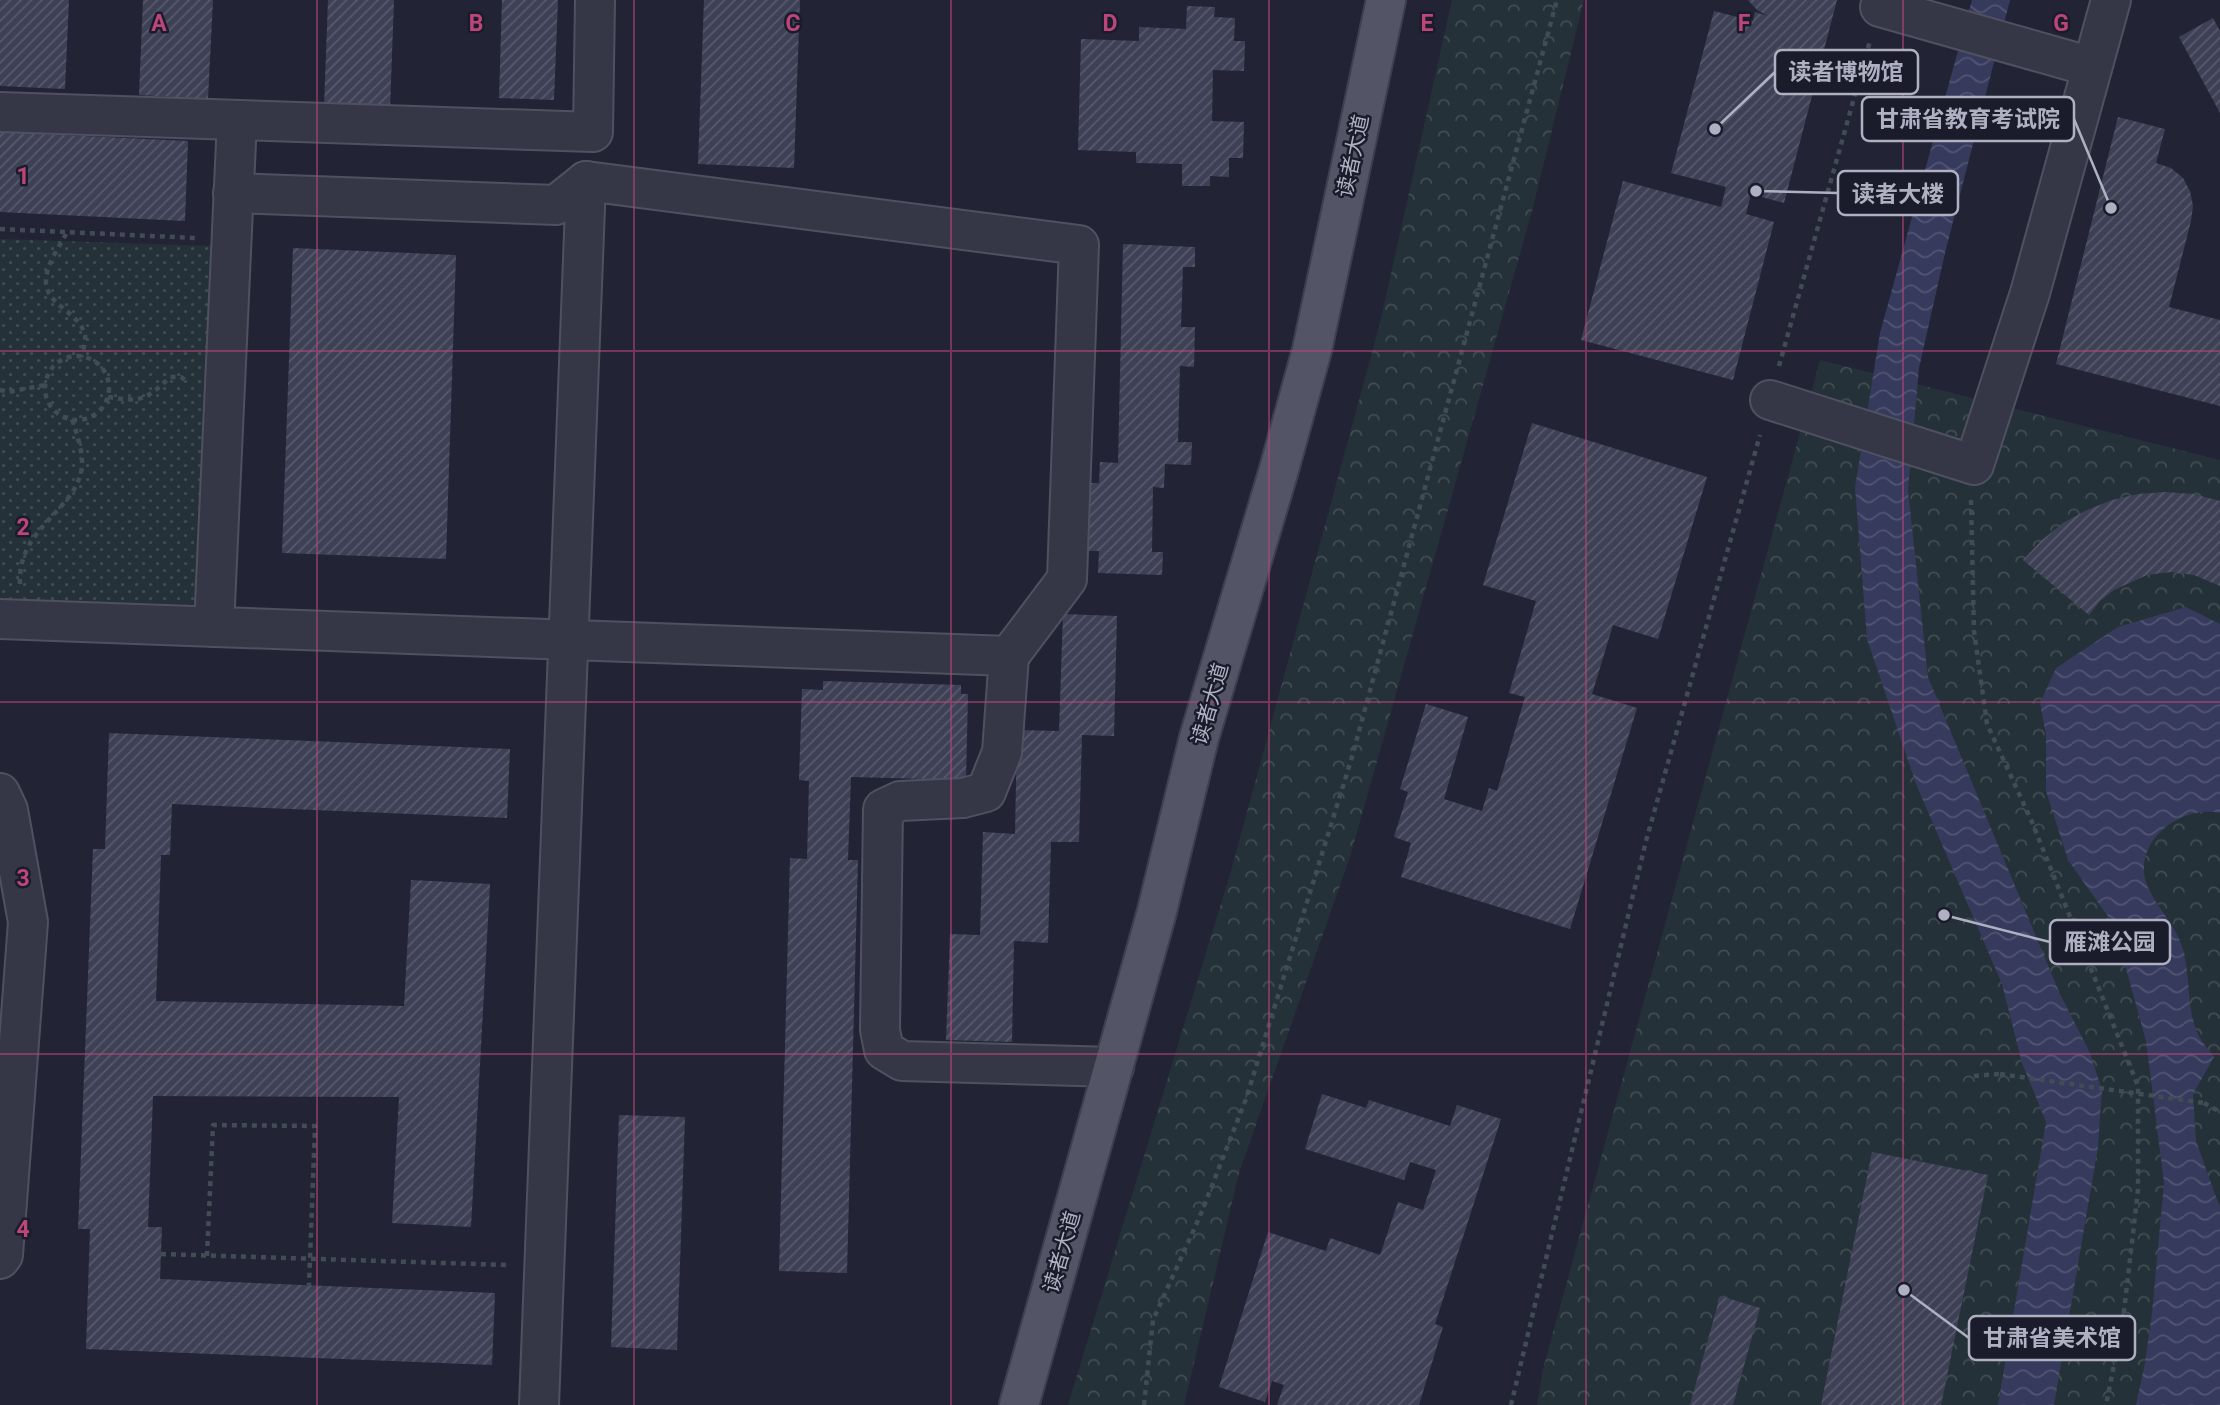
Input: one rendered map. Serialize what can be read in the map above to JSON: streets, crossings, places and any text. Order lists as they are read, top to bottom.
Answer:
{
  "streets": {
    "main road": ["读者大道"]
  },
  "places": [
    "读者博物馆",
    "读者大楼",
    "甘肃省教育考试院",
    "雁滩公园",
    "甘肃省美术馆"
  ],
  "grid": {
    "columns": [
      "A",
      "B",
      "C",
      "D",
      "E",
      "F",
      "G"
    ],
    "rows": [
      "1",
      "2",
      "3",
      "4"
    ]
  }
}
